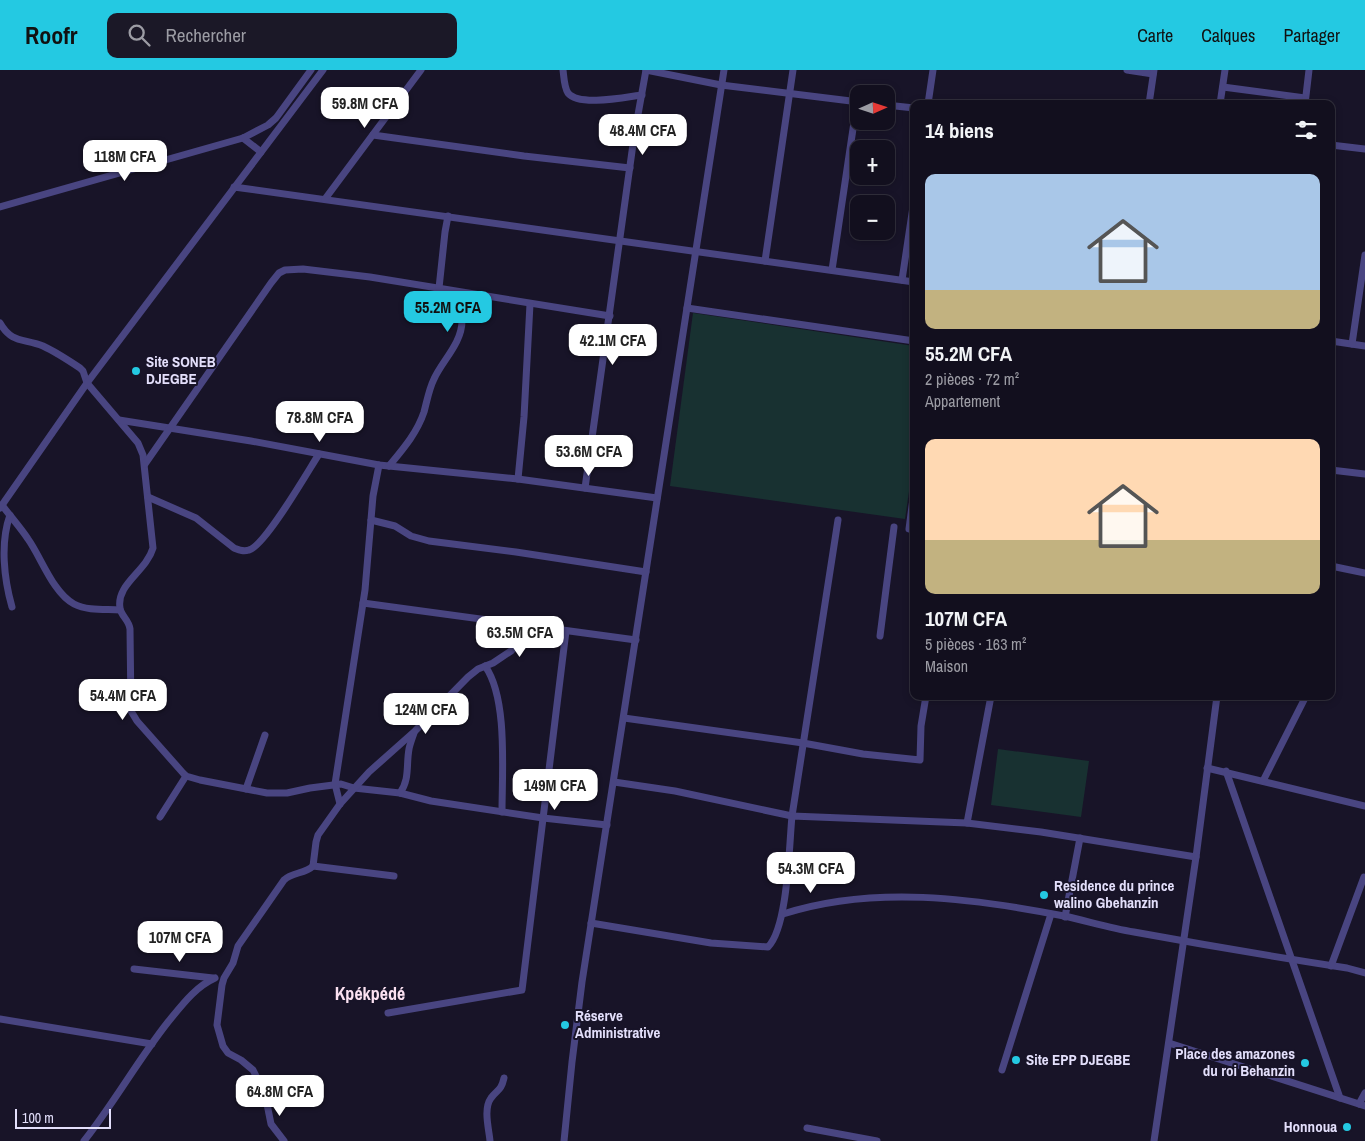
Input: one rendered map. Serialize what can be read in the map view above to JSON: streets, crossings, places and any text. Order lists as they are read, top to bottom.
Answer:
{
  "districts": ["Kpékpédé"],
  "places": [
    "Site SONEB DJEGBE",
    "Residence du prince walino Gbehanzin",
    "Réserve Administrative",
    "Site EPP DJEGBE",
    "Place des amazones du roi Behanzin",
    "Honnoua"
  ],
  "scale_bar": "100 m",
  "north": "right",
  "page": {
    "header": "Roofr",
    "search": "Rechercher",
    "nav": ["Carte", "Calques", "Partager"],
    "map_buttons": ["+", "−"],
    "price": [
      "59.8M CFA",
      "48.4M CFA",
      "118M CFA",
      "55.2M CFA",
      "42.1M CFA",
      "78.8M CFA",
      "53.6M CFA",
      "63.5M CFA",
      "54.4M CFA",
      "124M CFA",
      "149M CFA",
      "54.3M CFA",
      "107M CFA",
      "64.8M CFA"
    ],
    "heading": "14 biens",
    "list": [
      {
        "name": "55.2M CFA",
        "note": "2 pièces · 72 m² · Appartement"
      },
      {
        "name": "107M CFA",
        "note": "5 pièces · 163 m² · Maison"
      }
    ],
    "scale": "100 m"
  }
}
